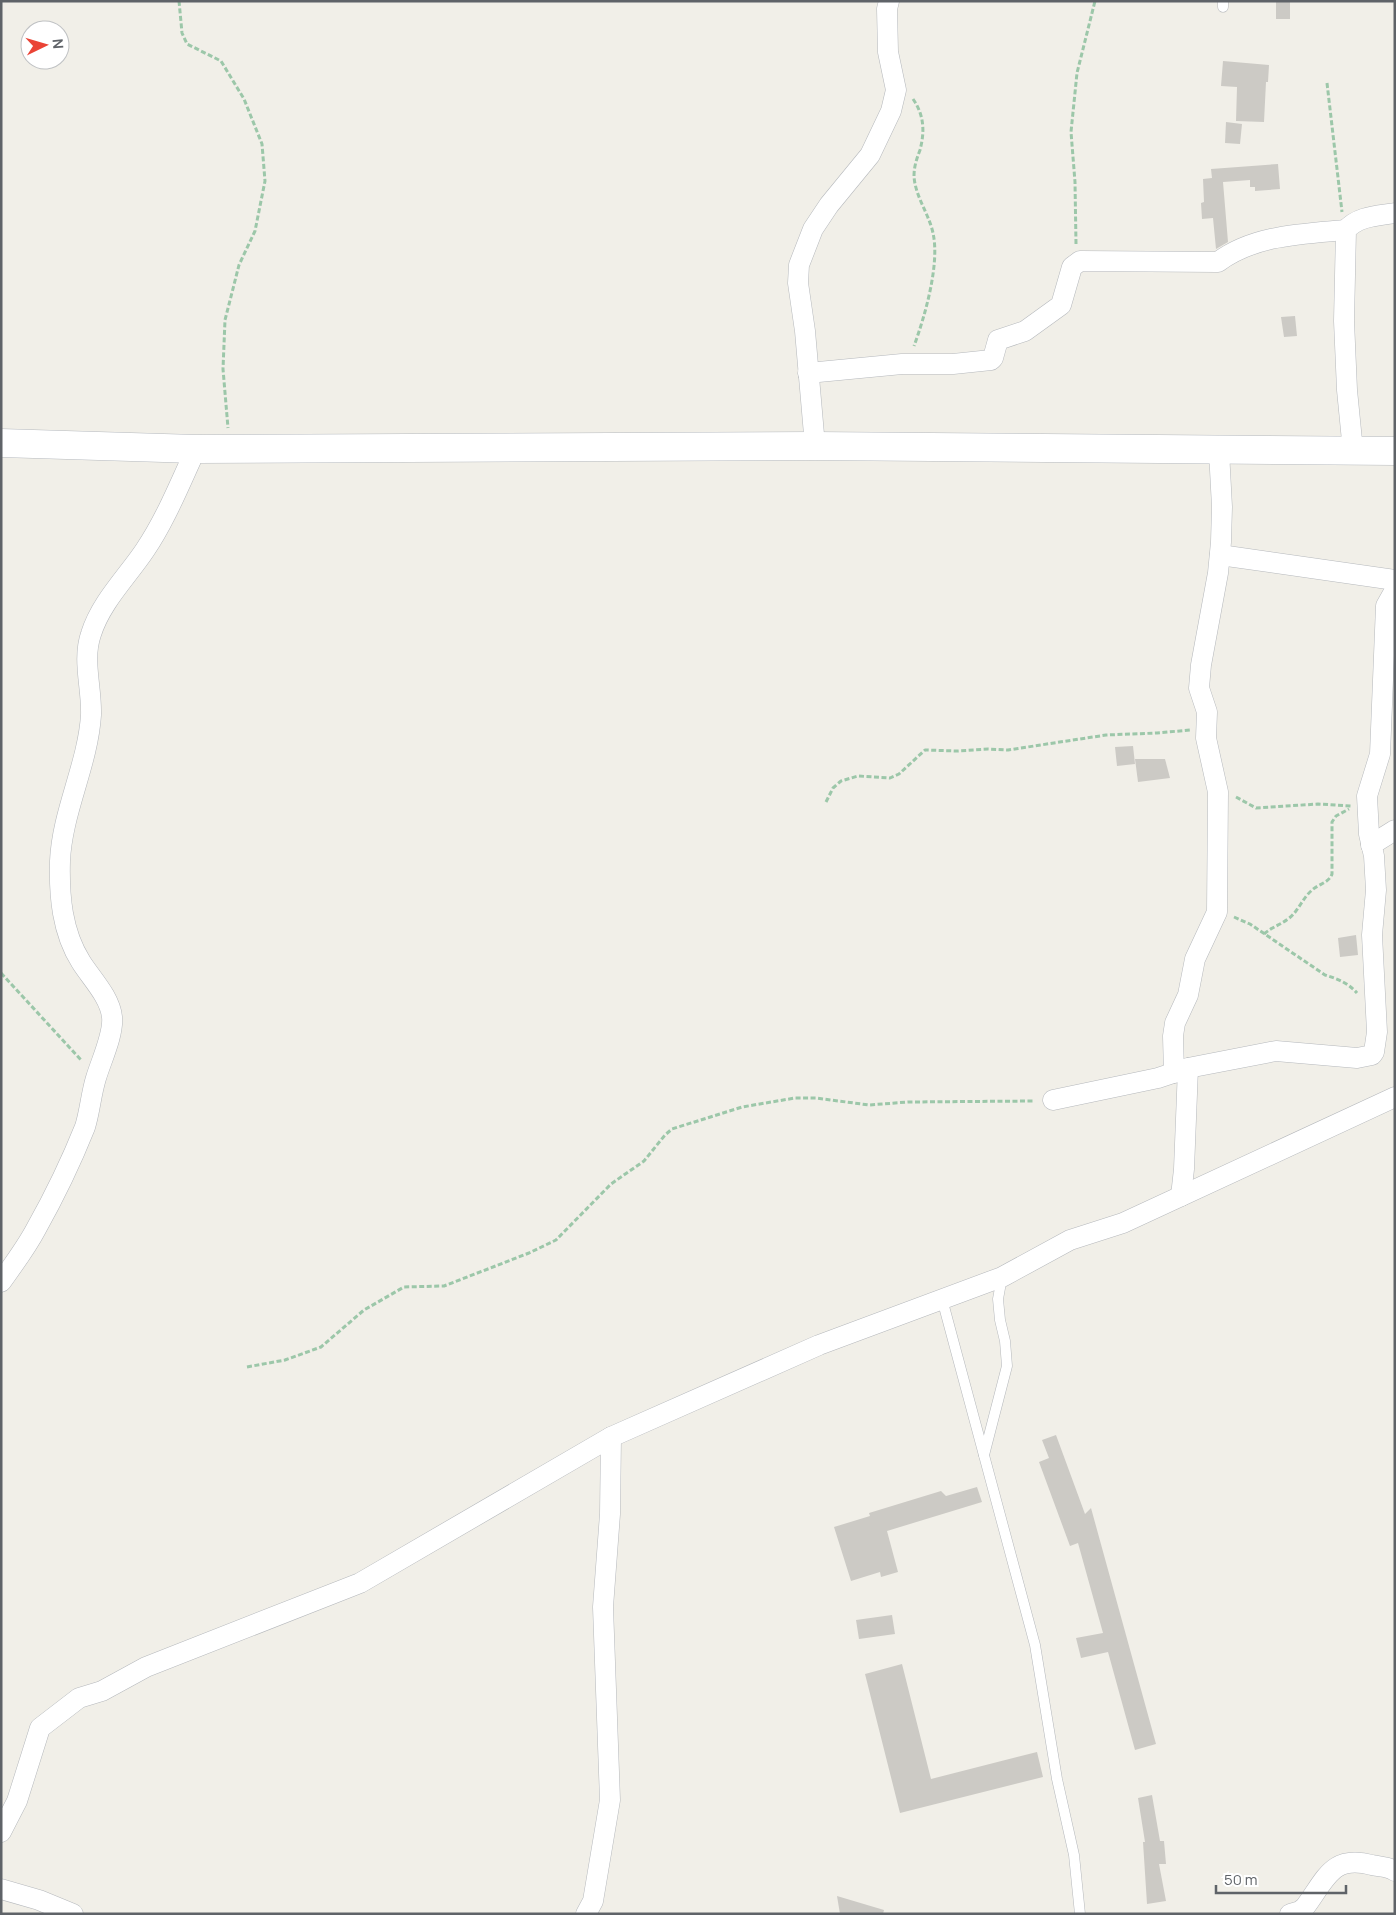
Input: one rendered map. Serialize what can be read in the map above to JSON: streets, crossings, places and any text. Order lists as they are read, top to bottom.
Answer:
{
  "scale_bar": "50 m",
  "north": "right"
}
